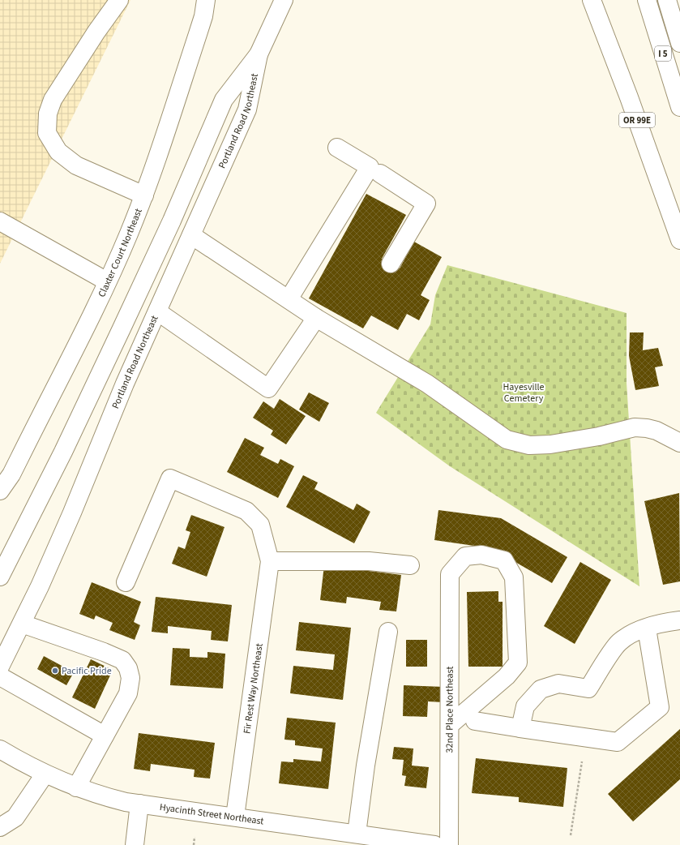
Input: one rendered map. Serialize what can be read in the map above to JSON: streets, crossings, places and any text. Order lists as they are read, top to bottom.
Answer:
{
  "streets": {
    "main road": [
      "I 5",
      "OR 99E",
      "Portland Road Northeast",
      "Claxter Court Northeast",
      "Fir Rest Way Northeast",
      "32nd Place Northeast",
      "Hyacinth Street Northeast"
    ]
  },
  "crossings": [
    ["Fir Rest Way Northeast", "Hyacinth Street Northeast"]
  ],
  "parks": ["Hayesville Cemetery"],
  "places": ["Pacific Pride"]
}
